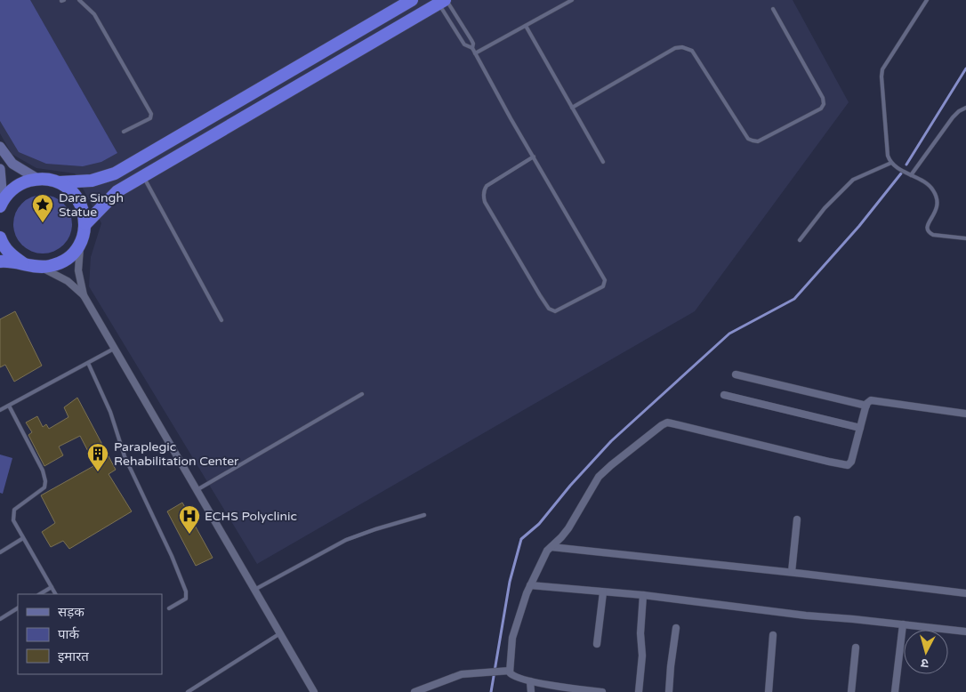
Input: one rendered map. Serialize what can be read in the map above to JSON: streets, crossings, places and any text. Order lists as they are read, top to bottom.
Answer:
{
  "places": {
    "place": ["Dara Singh Statue"],
    "building": ["Paraplegic Rehabilitation Center"],
    "hospital": ["ECHS Polyclinic"]
  },
  "legend": ["सड़क", "पार्क", "इमारत"],
  "north": "bottom"
}
